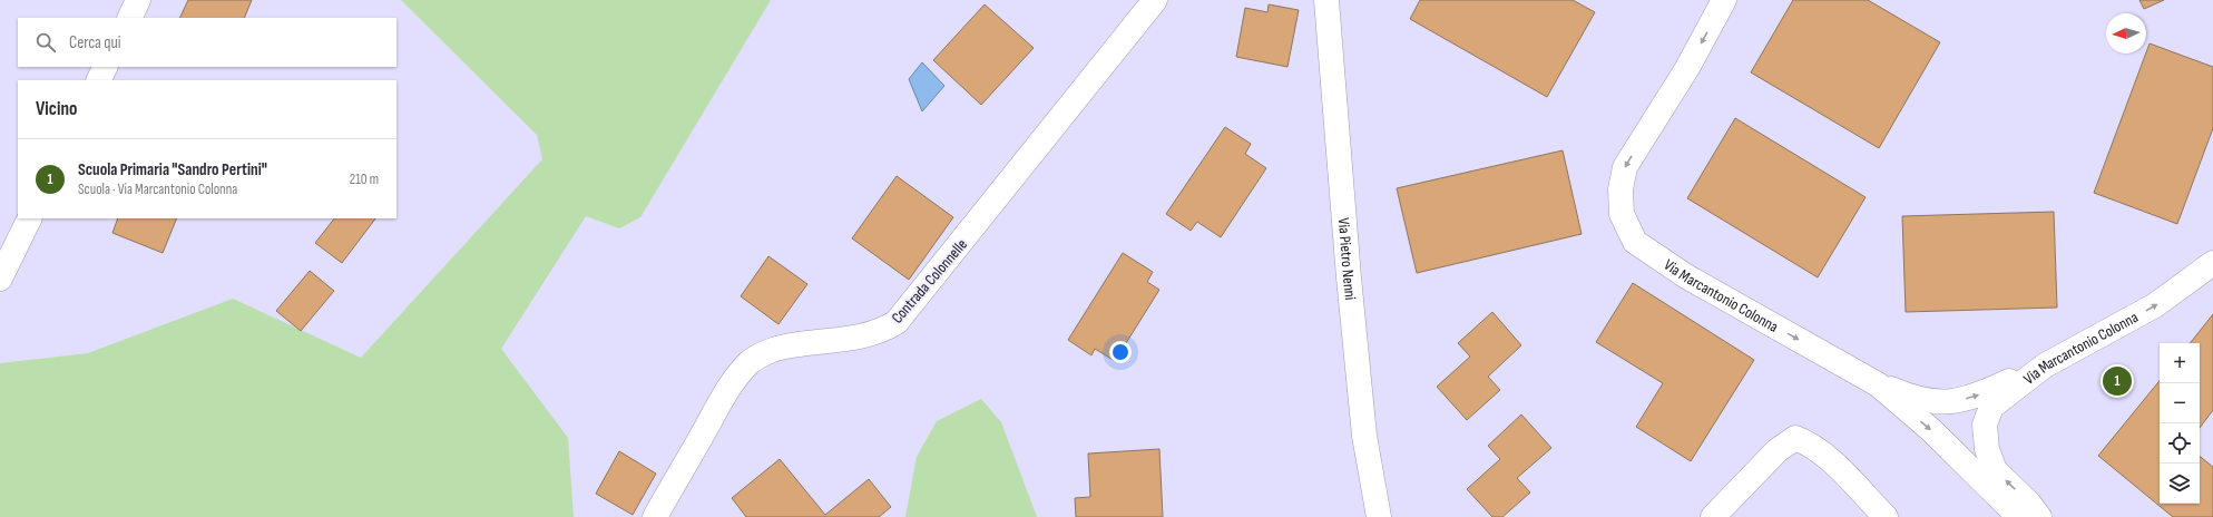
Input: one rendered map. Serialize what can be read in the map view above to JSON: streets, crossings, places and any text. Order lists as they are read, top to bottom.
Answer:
{
  "streets": {
    "street": ["Via Pietro Nenni", "Contrada Colonnelle", "Via Marcantonio Colonna"]
  },
  "north": "left",
  "page": {
    "search": "Cerca qui",
    "heading": "Vicino",
    "list": [
      {
        "mark": "1",
        "name": "Scuola Primaria \"Sandro Pertini\"",
        "note": "Scuola · Via Marcantonio Colonna",
        "value": "210 m"
      }
    ],
    "map_buttons": ["+", "−"],
    "pins": "1"
  }
}
